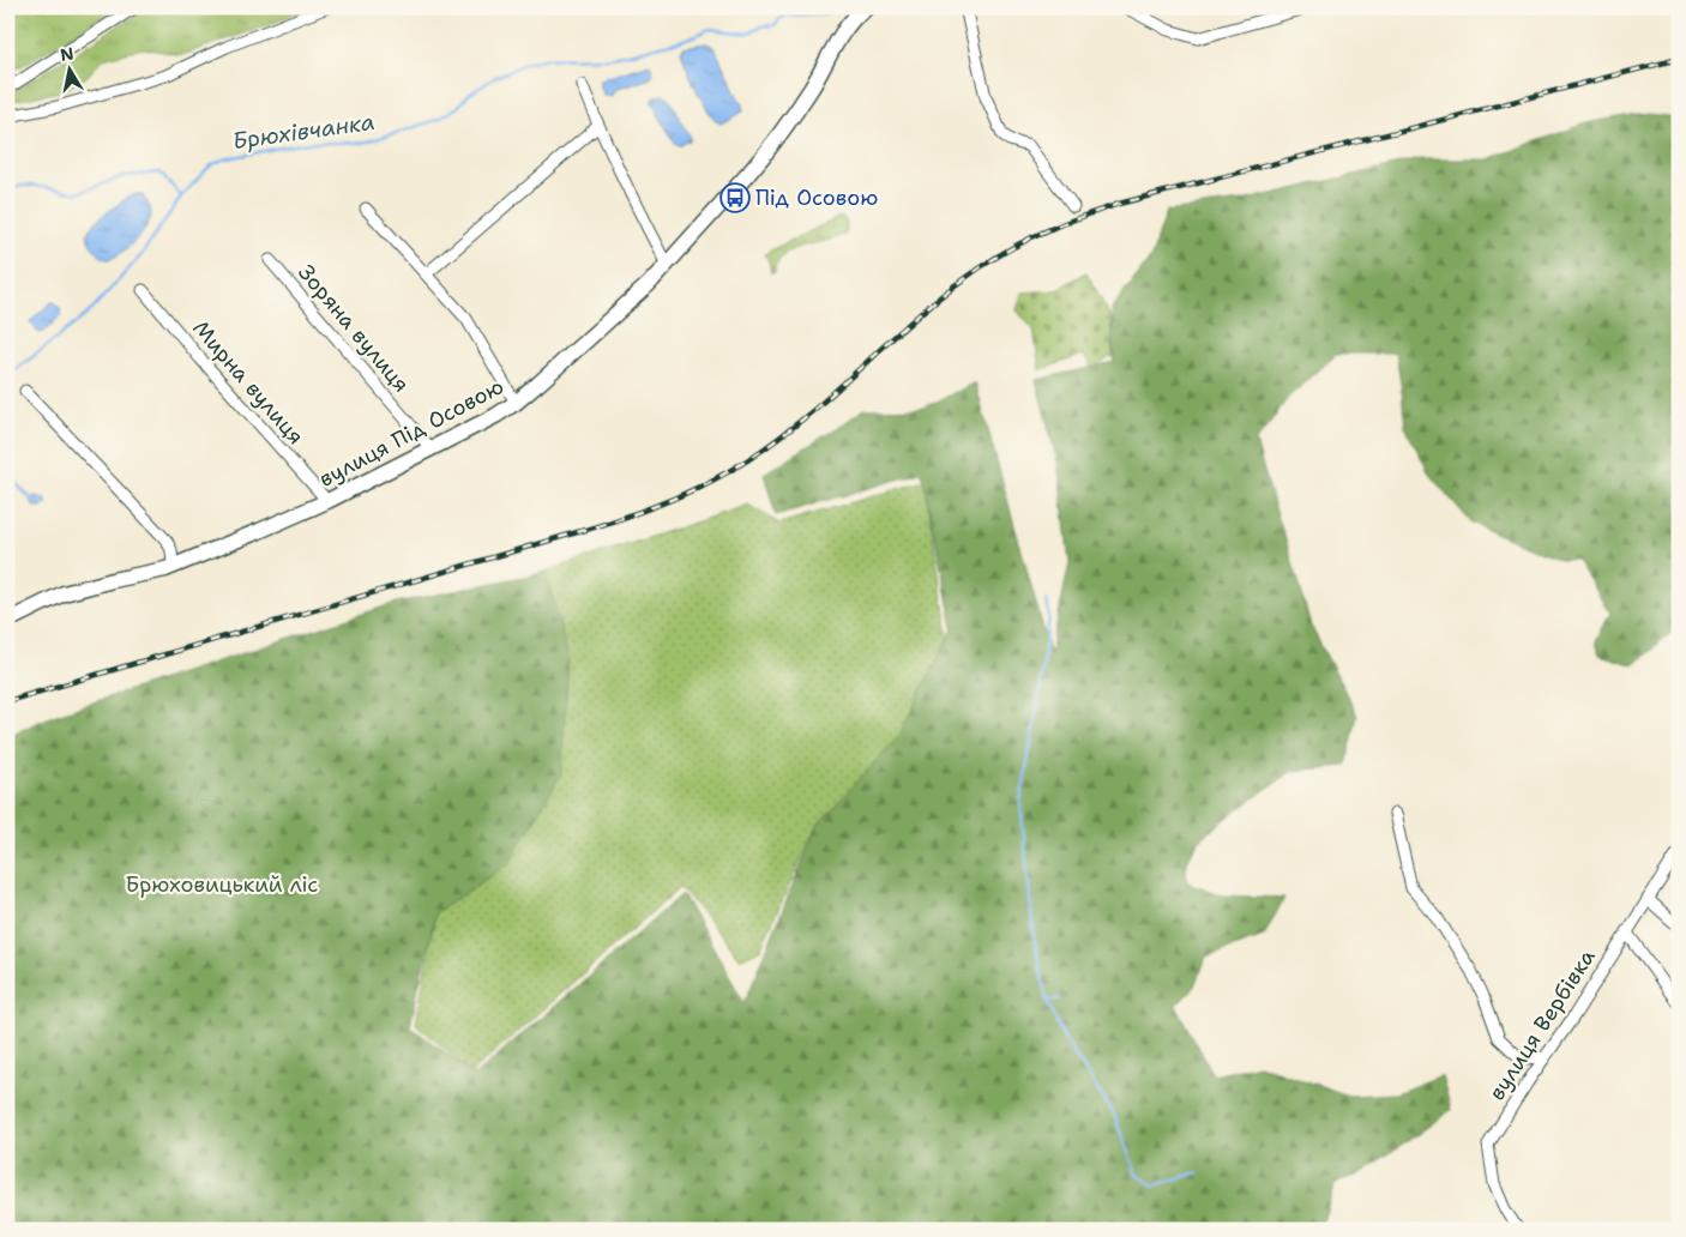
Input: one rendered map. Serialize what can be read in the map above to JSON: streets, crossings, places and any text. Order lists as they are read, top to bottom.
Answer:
{
  "streets": {
    "street": [
      "Зоряна вулиця",
      "Мирна вулиця",
      "вулиця Під Осовою",
      "вулиця Вербівка"
    ]
  },
  "crossings": [
    ["Зоряна вулиця", "вулиця Під Осовою"],
    ["Мирна вулиця", "вулиця Під Осовою"]
  ],
  "water": ["Брюхівчанка"],
  "parks": ["Брюховицький ліс"],
  "places": {
    "bus stop": ["Під Осовою"]
  },
  "north": "top"
}
